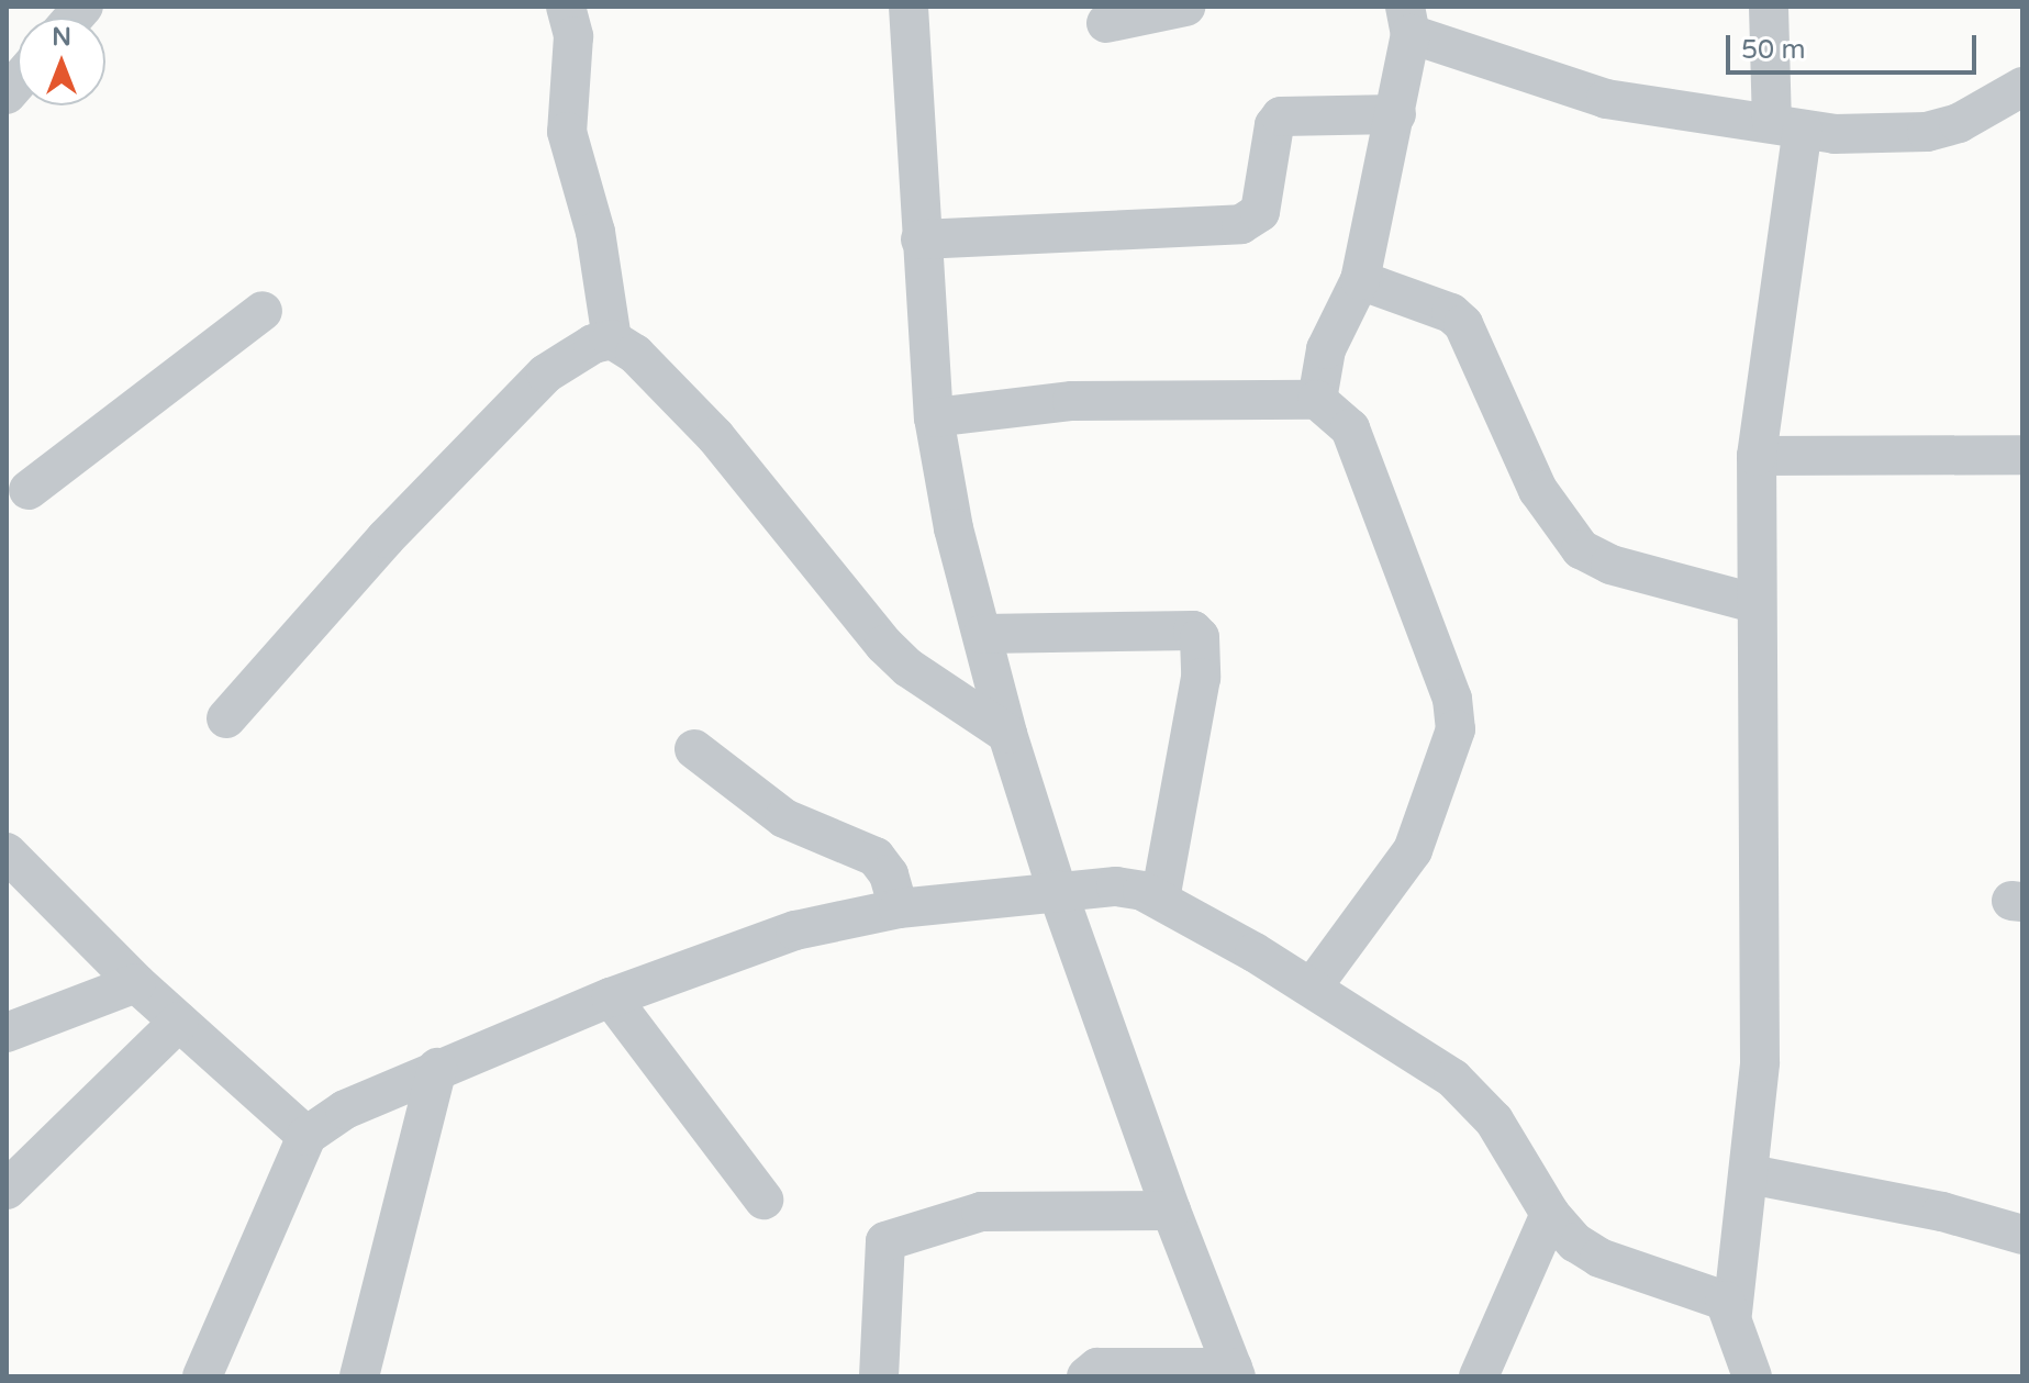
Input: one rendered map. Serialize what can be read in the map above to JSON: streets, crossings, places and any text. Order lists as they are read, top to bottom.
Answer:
{
  "scale_bar": "50 m",
  "north": "top"
}
